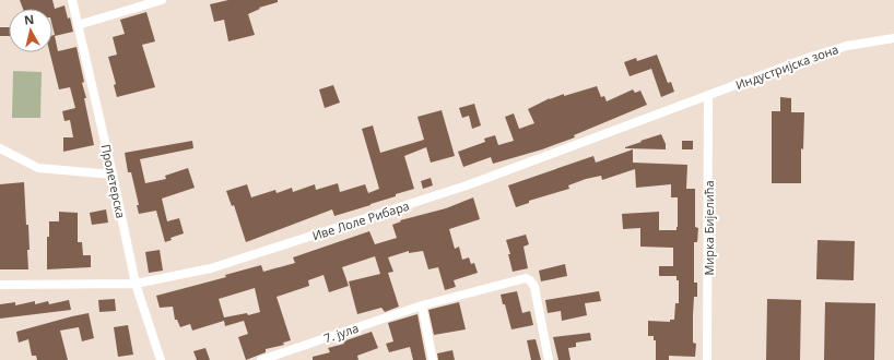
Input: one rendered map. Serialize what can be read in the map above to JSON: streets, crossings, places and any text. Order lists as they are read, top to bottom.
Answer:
{
  "streets": {
    "street": [
      "Индустријска зона",
      "Пролетерска",
      "Иве Лоле Рибара",
      "Мирка Бијелића",
      "7. јула"
    ]
  },
  "crossings": [
    ["Индустријска зона", "Иве Лоле Рибара"],
    ["Индустријска зона", "Мирка Бијелића"],
    ["Пролетерска", "Иве Лоле Рибара"],
    ["Иве Лоле Рибара", "Мирка Бијелића"]
  ],
  "north": "top"
}
